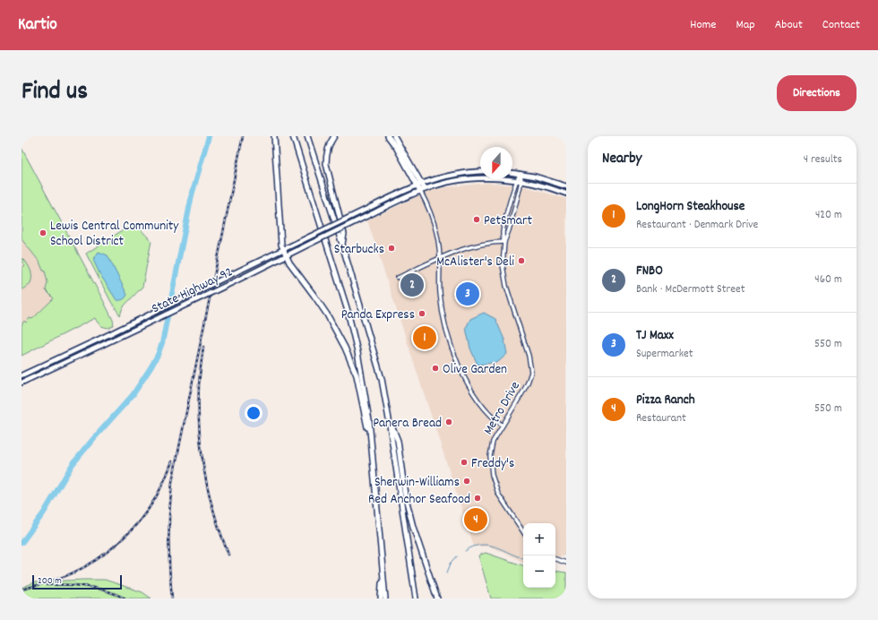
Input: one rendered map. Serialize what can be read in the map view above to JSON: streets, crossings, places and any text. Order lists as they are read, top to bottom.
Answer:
{
  "streets": {
    "main road": ["State Highway 92"],
    "street": ["Metro Drive"]
  },
  "crossings": [
    ["State Highway 92", "Metro Drive"]
  ],
  "places": [
    "PetSmart",
    "Lewis Central Community School District",
    "Starbucks",
    "McAlister's Deli",
    "Panda Express",
    "Olive Garden",
    "Panera Bread",
    "Freddy's",
    "Sherwin-Williams",
    "Red Anchor Seafood"
  ],
  "scale_bar": "200 m",
  "north": "bottom",
  "page": {
    "header": "Kartio",
    "nav": [
      "Home",
      "Map",
      "About",
      "Contact"
    ],
    "title": "Find us",
    "buttons": "Directions",
    "heading": ["Nearby", "4 results"],
    "list": [
      {
        "mark": "1",
        "name": "LongHorn Steakhouse",
        "note": "Restaurant · Denmark Drive",
        "value": "420 m"
      },
      {
        "mark": "2",
        "name": "FNBO",
        "note": "Bank · McDermott Street",
        "value": "460 m"
      },
      {
        "mark": "3",
        "name": "TJ Maxx",
        "note": "Supermarket",
        "value": "550 m"
      },
      {
        "mark": "4",
        "name": "Pizza Ranch",
        "note": "Restaurant",
        "value": "550 m"
      }
    ],
    "pins": [
      "2",
      "3",
      "1",
      "4"
    ],
    "map_buttons": ["+", "−"],
    "scale": "200 m"
  }
}
